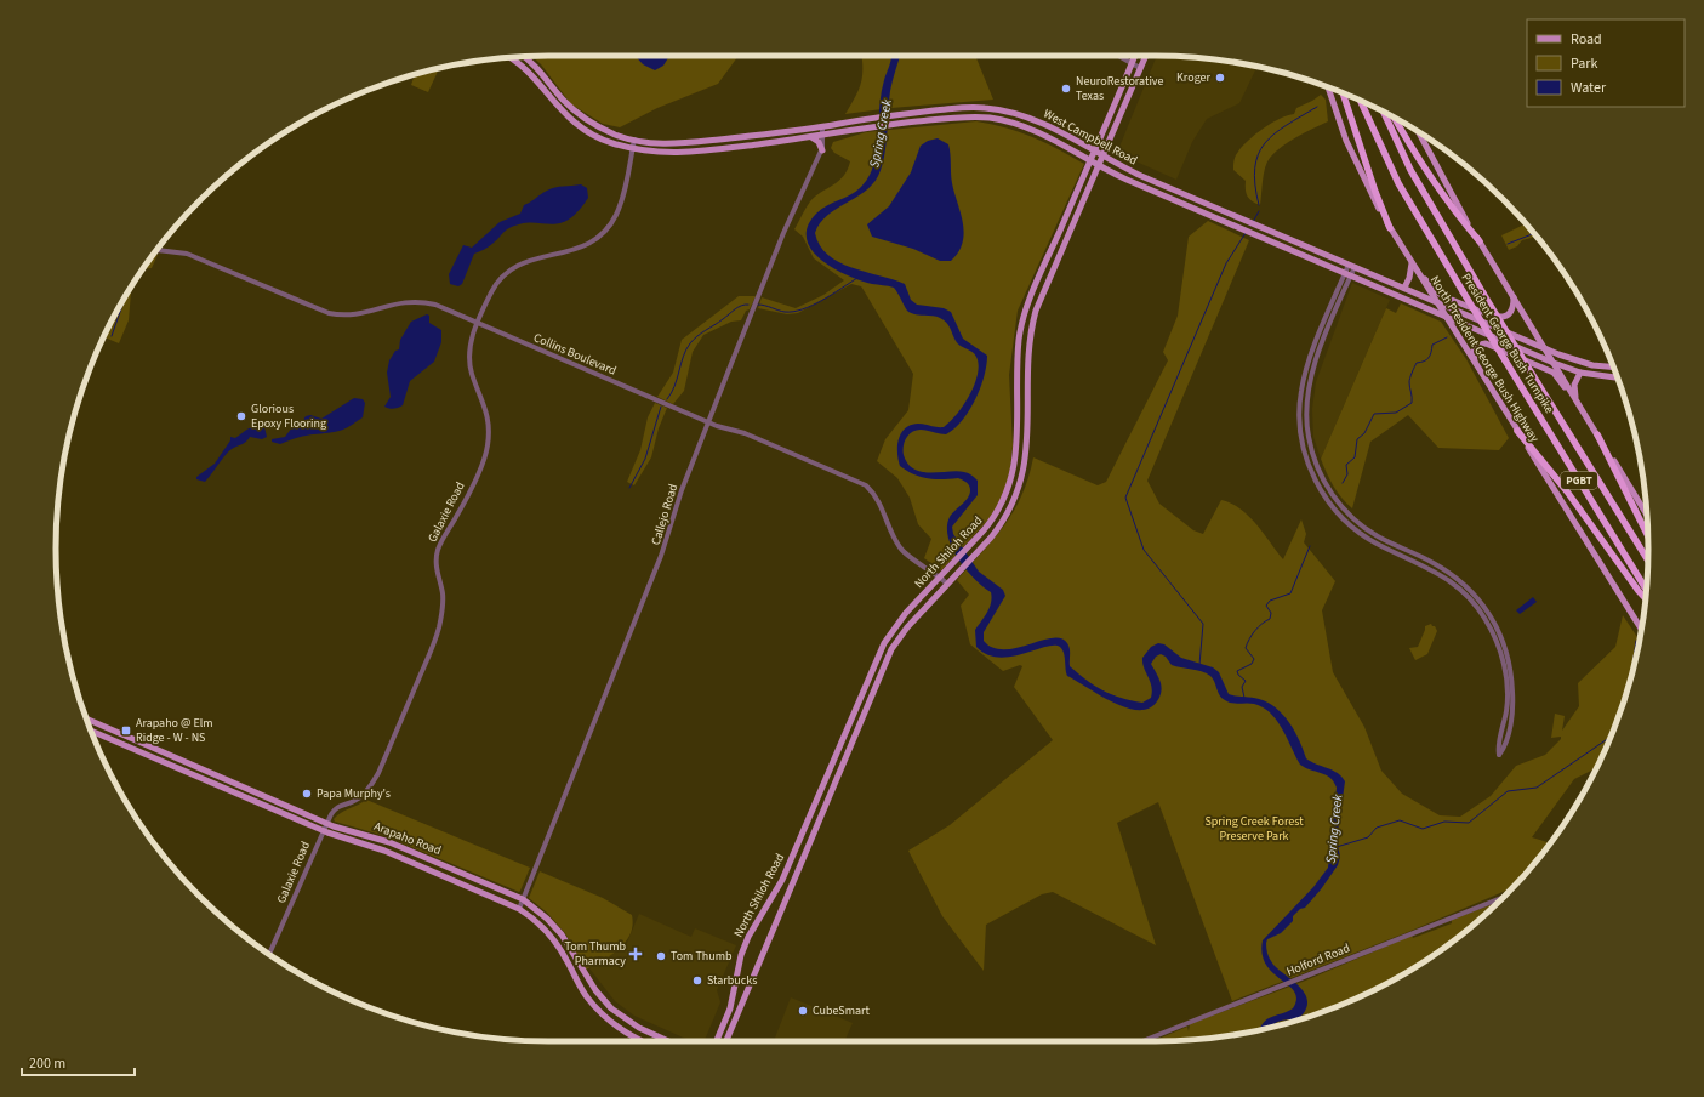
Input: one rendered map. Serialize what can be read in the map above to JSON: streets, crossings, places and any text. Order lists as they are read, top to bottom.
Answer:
{
  "streets": {
    "highway": ["President George Bush Turnpike", "PGBT"],
    "main road": [
      "West Campbell Road",
      "North President George Bush Highway",
      "North Shiloh Road",
      "Arapaho Road"
    ],
    "street": [
      "Collins Boulevard",
      "Galaxie Road",
      "Callejo Road",
      "Holford Road"
    ]
  },
  "crossings": [
    ["West Campbell Road", "North President George Bush Highway"],
    ["West Campbell Road", "Galaxie Road"],
    ["West Campbell Road", "Callejo Road"],
    ["West Campbell Road", "North Shiloh Road"],
    ["Collins Boulevard", "Galaxie Road"],
    ["Collins Boulevard", "Callejo Road"],
    ["Collins Boulevard", "North Shiloh Road"],
    ["Galaxie Road", "Arapaho Road"],
    ["Callejo Road", "Arapaho Road"]
  ],
  "water": ["Spring Creek"],
  "parks": ["Spring Creek Forest Preserve Park"],
  "places": {
    "other": [
      "Kroger",
      "NeuroRestorative Texas",
      "Glorious Epoxy Flooring",
      "Papa Murphy's",
      "Tom Thumb",
      "Starbucks",
      "CubeSmart"
    ],
    "transit": ["Arapaho @ Elm Ridge - W - NS"],
    "health": ["Tom Thumb Pharmacy"]
  },
  "legend": ["Road", "Park", "Water"],
  "scale_bar": "200 m"
}
